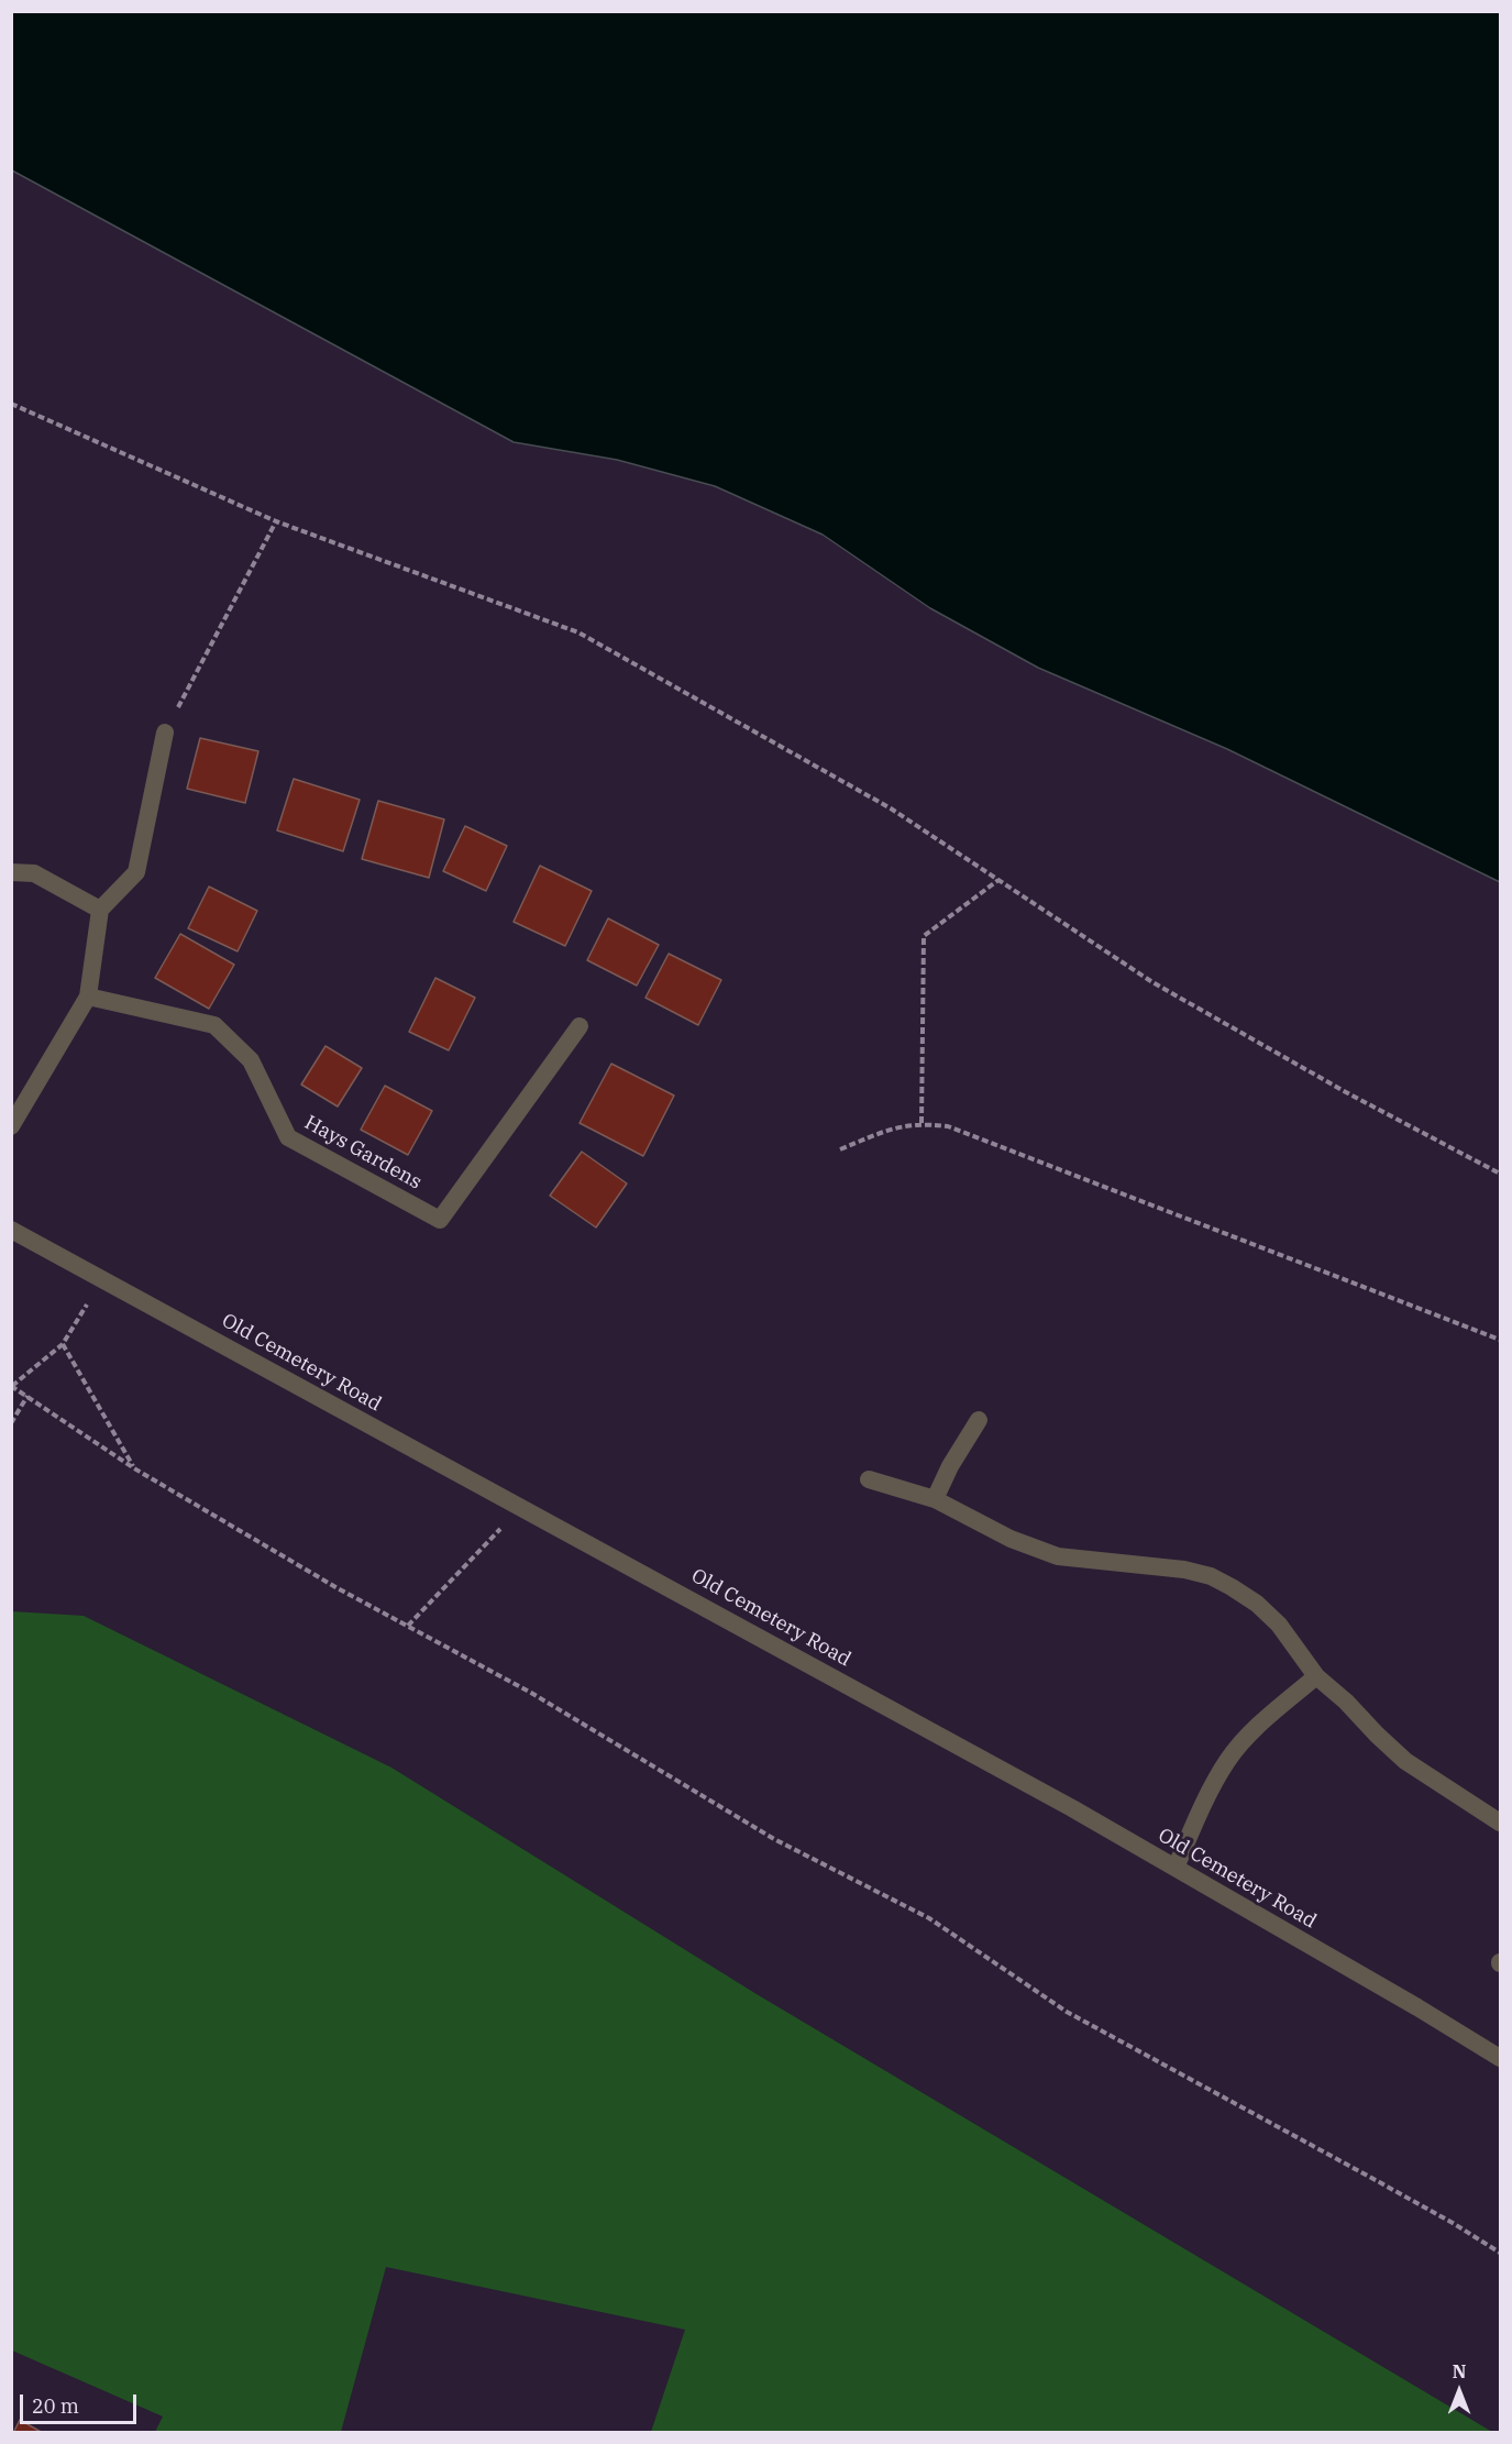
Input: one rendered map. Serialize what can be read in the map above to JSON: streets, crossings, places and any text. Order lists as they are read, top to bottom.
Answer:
{
  "streets": {
    "street": ["Hays Gardens", "Old Cemetery Road"]
  },
  "scale_bar": "20 m",
  "north": "top"
}
